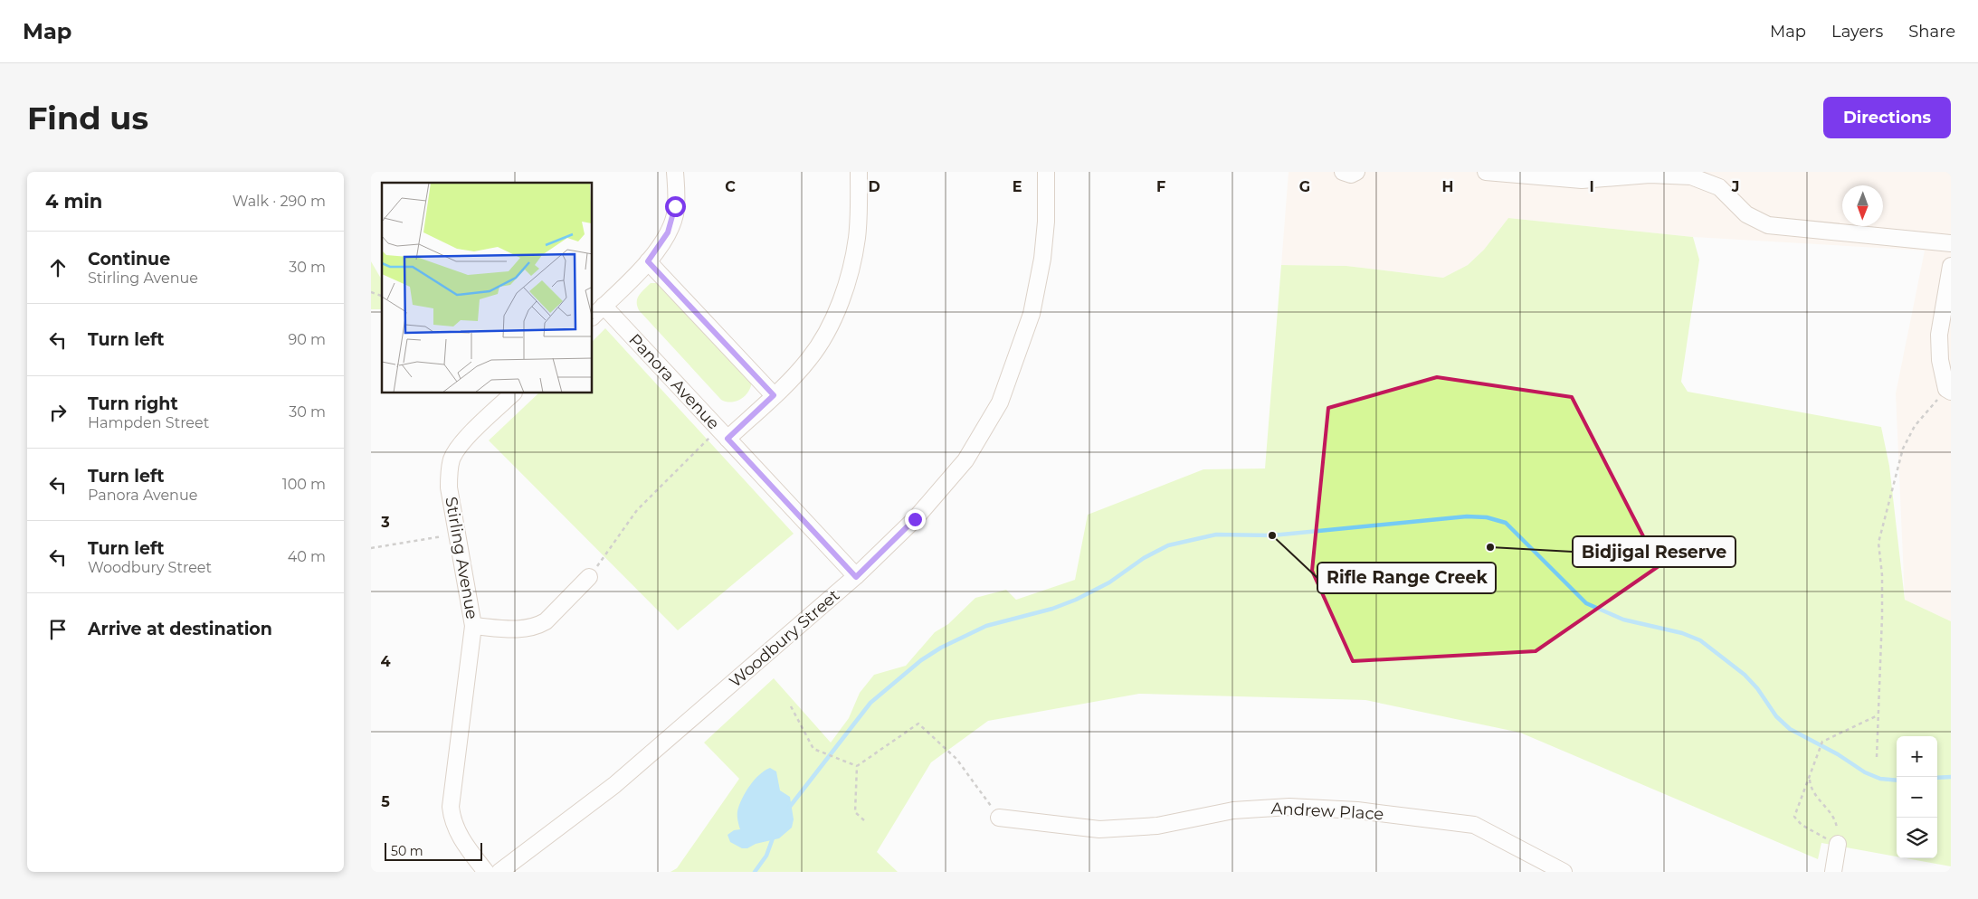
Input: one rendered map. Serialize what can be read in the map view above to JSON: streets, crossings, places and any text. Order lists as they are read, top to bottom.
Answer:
{
  "streets": {
    "street": [
      "Panora Avenue",
      "Stirling Avenue",
      "Woodbury Street",
      "Andrew Place"
    ]
  },
  "crossings": [
    ["Panora Avenue", "Woodbury Street"]
  ],
  "places": ["Rifle Range Creek", "Bidjigal Reserve"],
  "scale_bar": "50 m",
  "north": "bottom",
  "page": {
    "header": "Map",
    "nav": ["Map", "Layers", "Share"],
    "buttons": "Directions",
    "title": "Find us",
    "heading": ["4 min", "Walk · 290 m"],
    "list": [
      ["Continue", "Stirling Avenue", "30 m"],
      ["Turn left", "90 m"],
      ["Turn right", "Hampden Street", "30 m"],
      ["Turn left", "Panora Avenue", "100 m"],
      ["Turn left", "Woodbury Street", "40 m"],
      "Arrive at destination"
    ],
    "map_buttons": ["+", "−"],
    "scale": "50 m"
  },
  "grid": {
    "columns": [
      "C",
      "D",
      "E",
      "F",
      "G",
      "H",
      "I",
      "J"
    ],
    "rows": ["3", "4", "5"]
  }
}
